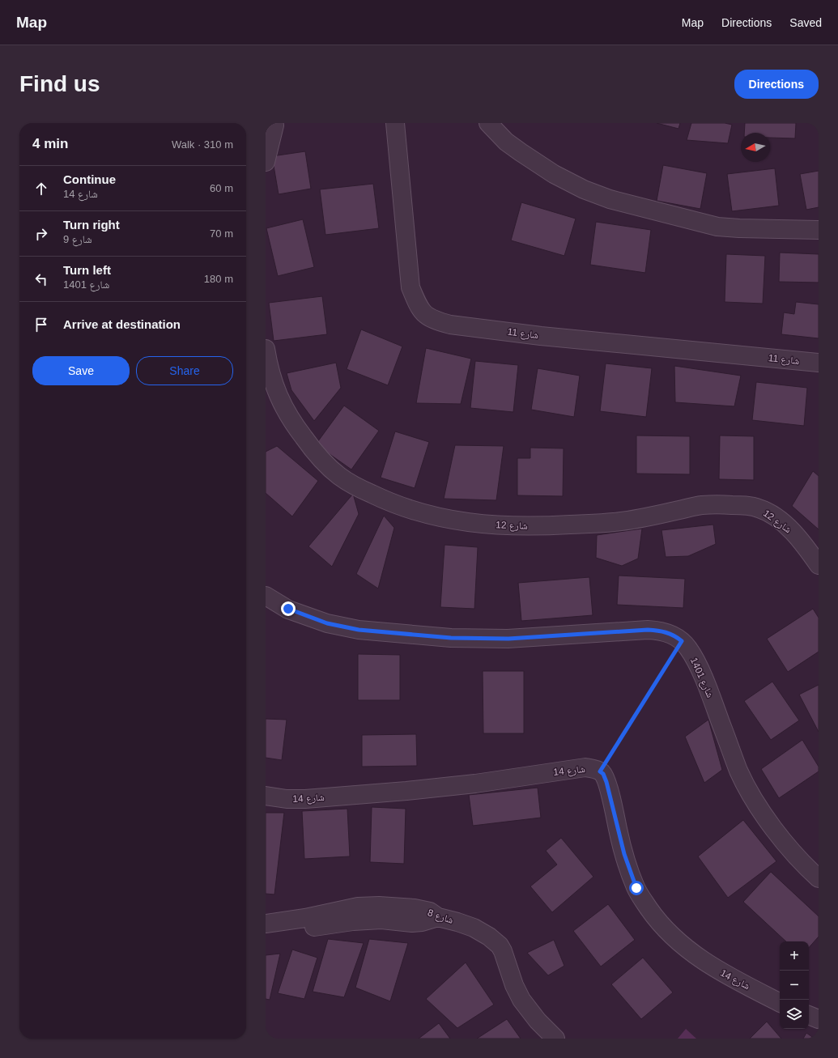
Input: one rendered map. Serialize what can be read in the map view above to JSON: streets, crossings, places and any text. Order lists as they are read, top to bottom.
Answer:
{
  "streets": {
    "street": [
      "شارع 11",
      "شارع 12",
      "شارع 1401",
      "شارع 14",
      "شارع 8"
    ]
  },
  "north": "left",
  "page": {
    "header": "Map",
    "nav": ["Map", "Directions", "Saved"],
    "buttons": [
      "Directions",
      ["Save", "Share"]
    ],
    "title": "Find us",
    "heading": ["4 min", "Walk · 310 m"],
    "list": [
      ["Continue", "شارع 14", "60 m"],
      ["Turn right", "شارع 9", "70 m"],
      ["Turn left", "شارع 1401", "180 m"],
      "Arrive at destination"
    ],
    "map_buttons": ["+", "−"]
  }
}
